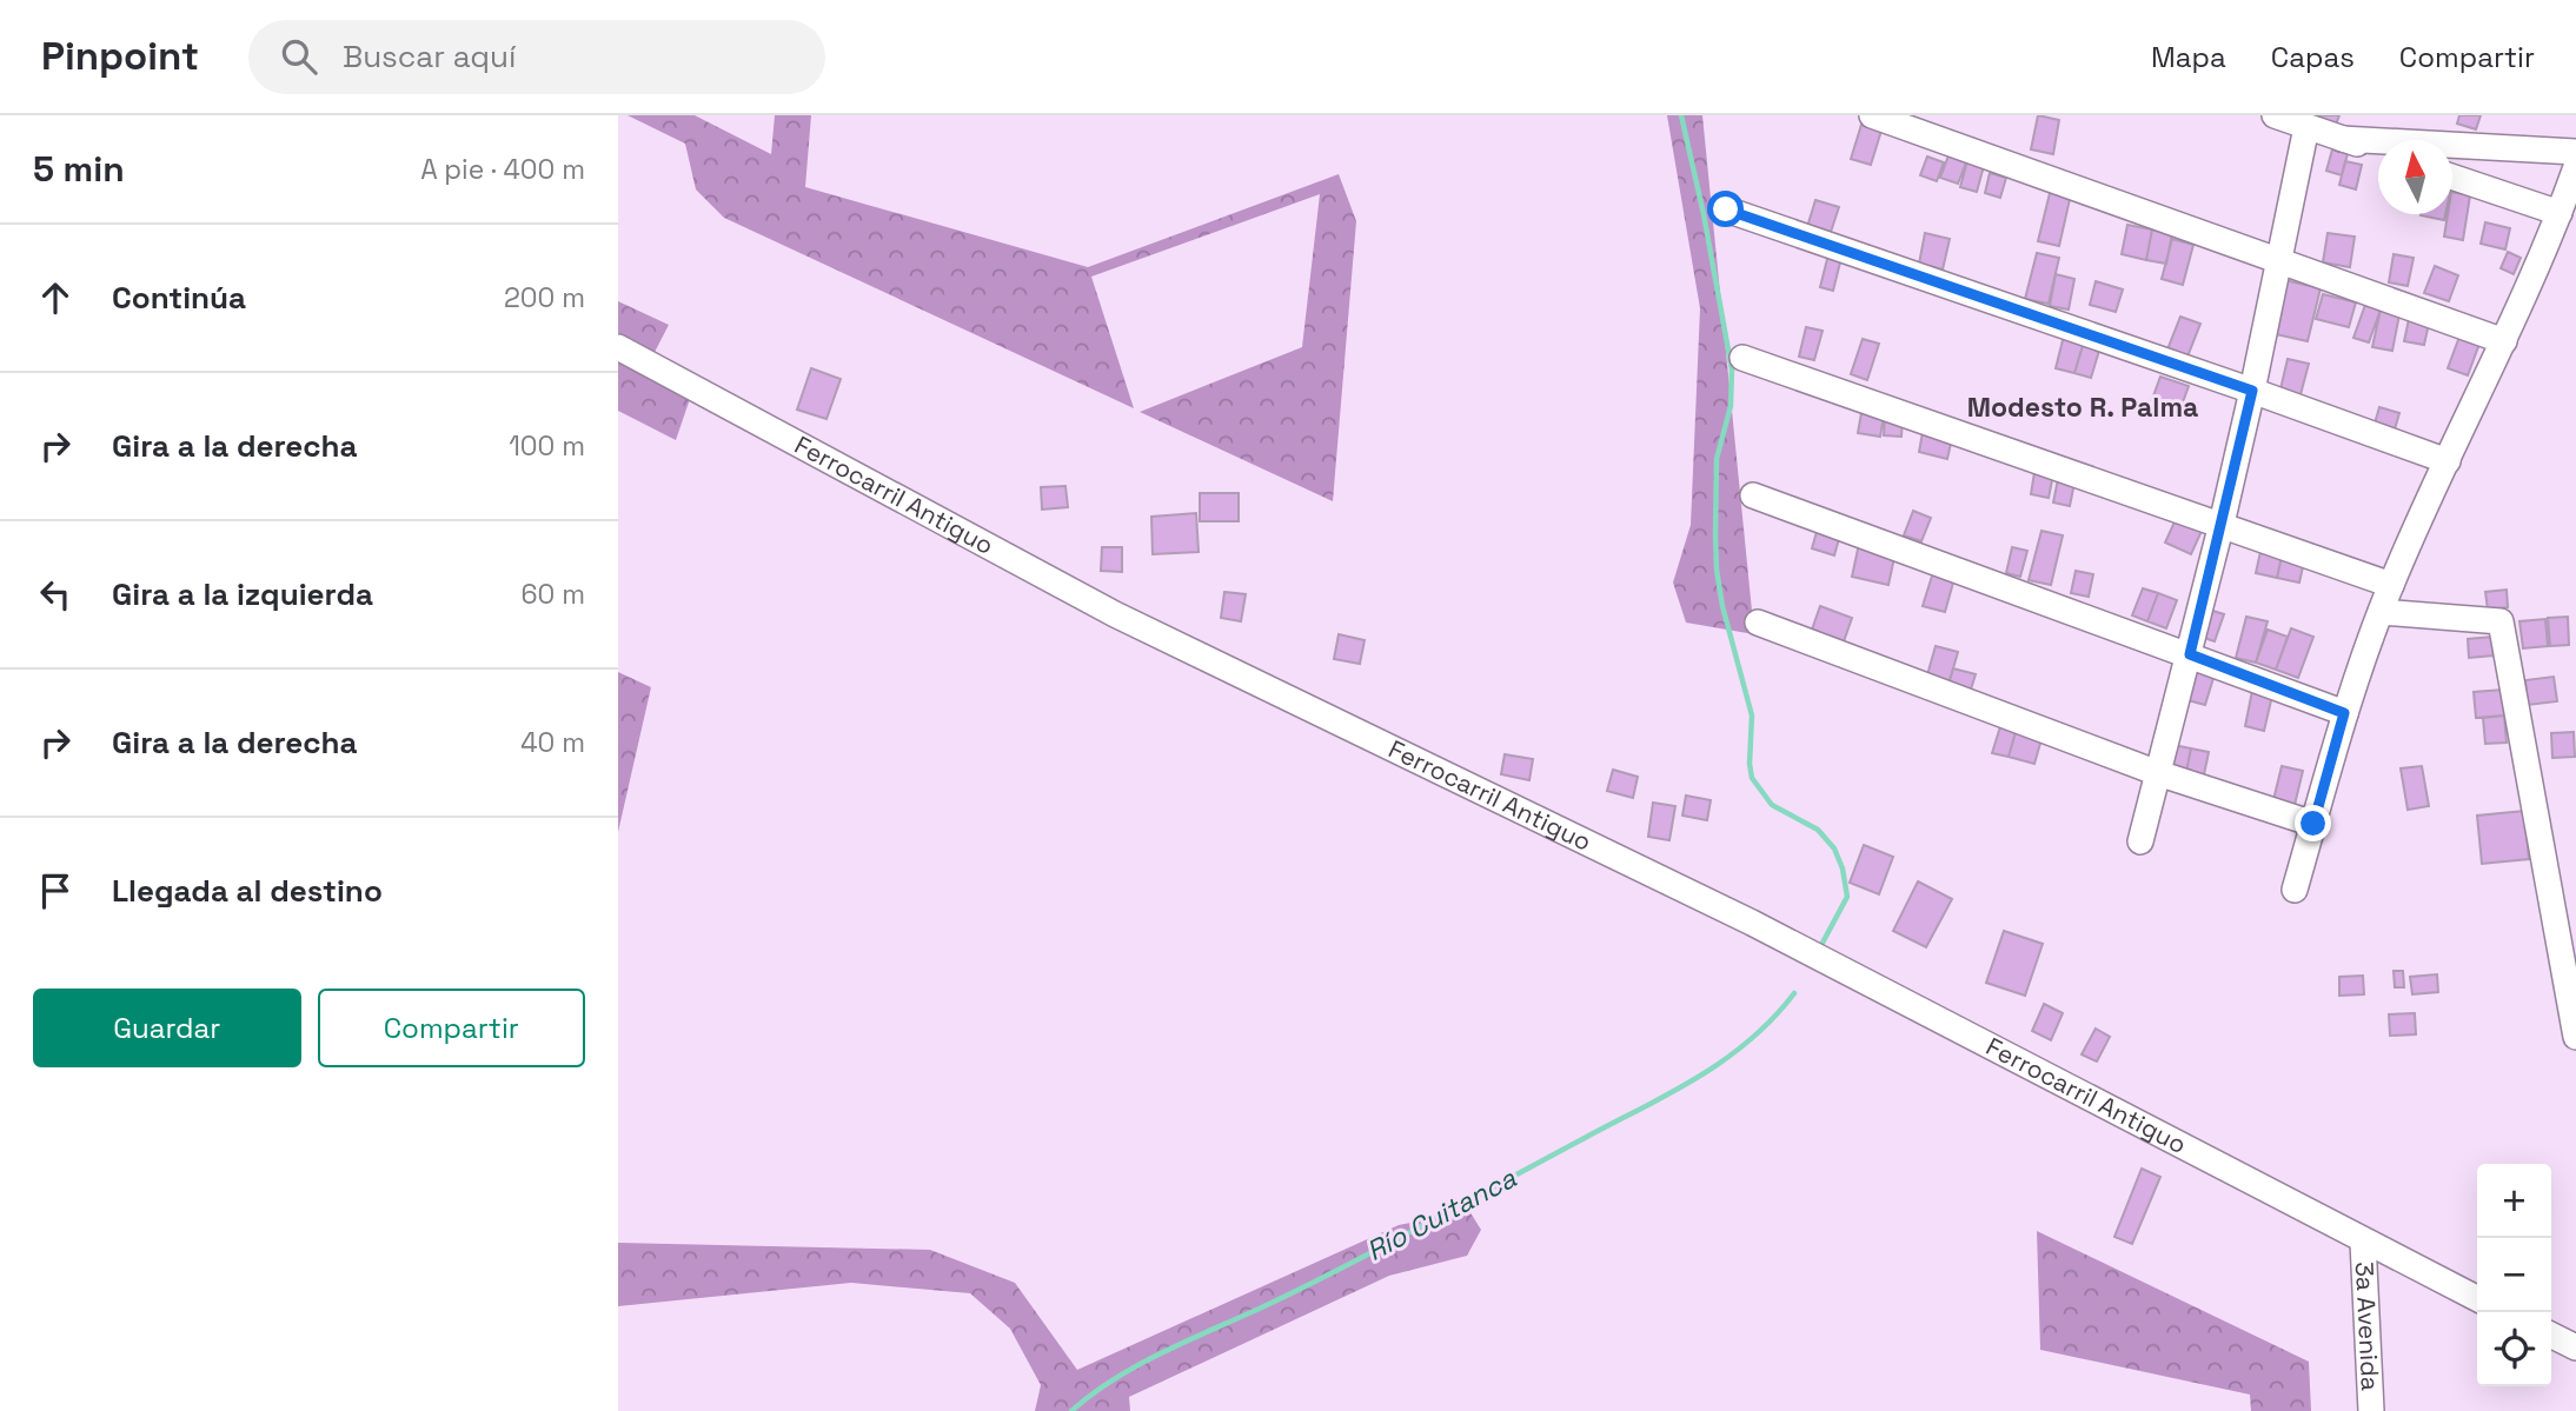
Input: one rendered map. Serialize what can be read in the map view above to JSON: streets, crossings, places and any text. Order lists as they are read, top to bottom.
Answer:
{
  "streets": {
    "street": ["Ferrocarril Antiguo", "3a Avenida"]
  },
  "crossings": [
    ["Ferrocarril Antiguo", "3a Avenida"]
  ],
  "districts": ["Modesto R. Palma"],
  "water": ["Río Cuitanca"],
  "north": "top",
  "page": {
    "header": "Pinpoint",
    "search": "Buscar aquí",
    "nav": ["Mapa", "Capas", "Compartir"],
    "heading": ["5 min", "A pie · 400 m"],
    "list": [
      ["Continúa", "200 m"],
      ["Gira a la derecha", "100 m"],
      ["Gira a la izquierda", "60 m"],
      ["Gira a la derecha", "40 m"],
      "Llegada al destino"
    ],
    "buttons": ["Guardar", "Compartir"],
    "map_buttons": ["+", "−"]
  }
}
